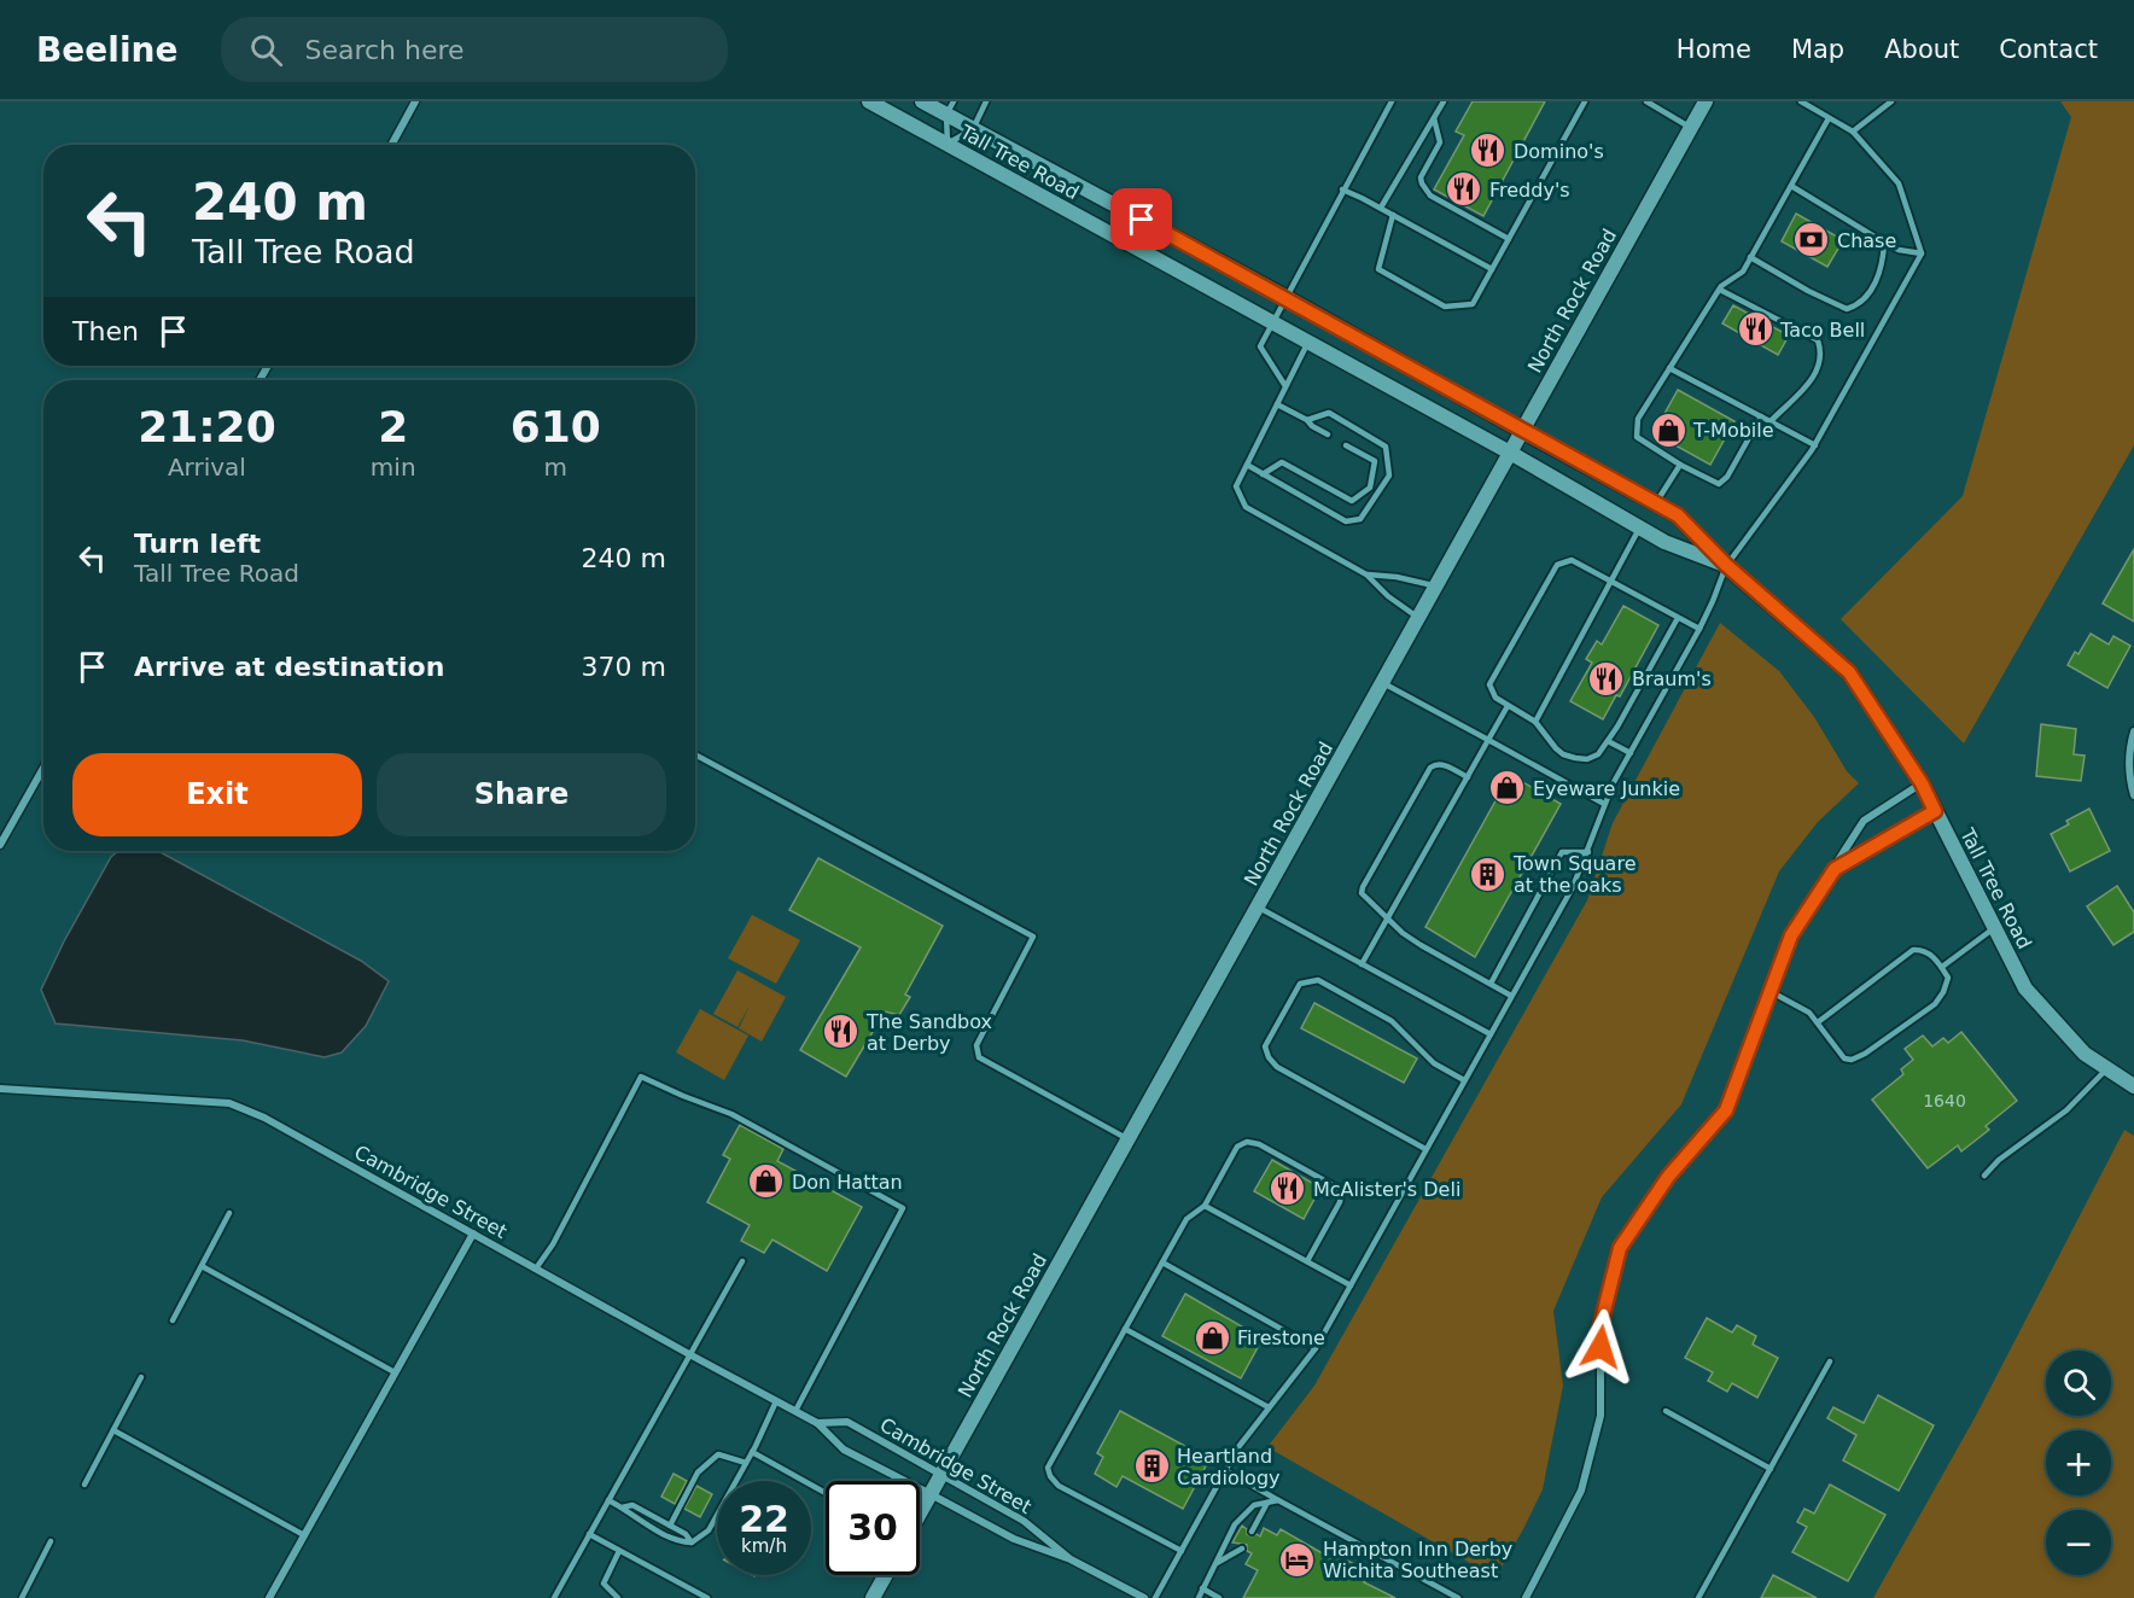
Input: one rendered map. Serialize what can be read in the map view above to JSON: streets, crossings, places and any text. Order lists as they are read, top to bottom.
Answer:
{
  "streets": {
    "street": ["Tall Tree Road", "North Rock Road", "Cambridge Street"]
  },
  "crossings": [
    ["Tall Tree Road", "North Rock Road"],
    ["North Rock Road", "Cambridge Street"]
  ],
  "places": {
    "restaurant": [
      "Domino's",
      "Freddy's",
      "Taco Bell",
      "Braum's",
      "The Sandbox at Derby",
      "McAlister's Deli"
    ],
    "bank": ["Chase"],
    "shop": [
      "T-Mobile",
      "Eyeware Junkie",
      "Don Hattan",
      "Firestone"
    ],
    "building": ["Town Square at the oaks", "Heartland Cardiology"],
    "hotel": ["Hampton Inn Derby Wichita Southeast"]
  },
  "house_numbers": ["1640"],
  "page": {
    "header": "Beeline",
    "search": "Search here",
    "nav": [
      "Home",
      "Map",
      "About",
      "Contact"
    ],
    "turn": ["240 m", "Tall Tree Road"],
    "then": "Then",
    "eta": [
      "21:20",
      "Arrival",
      "2",
      "min",
      "610",
      "m"
    ],
    "list": [
      {
        "name": "Turn left",
        "note": "Tall Tree Road",
        "value": "240 m"
      },
      {
        "name": "Arrive at destination",
        "value": "370 m"
      }
    ],
    "buttons": ["Exit", "Share"],
    "map_buttons": ["+", "−"],
    "speed": "22 km/h",
    "limit": "30"
  }
}
